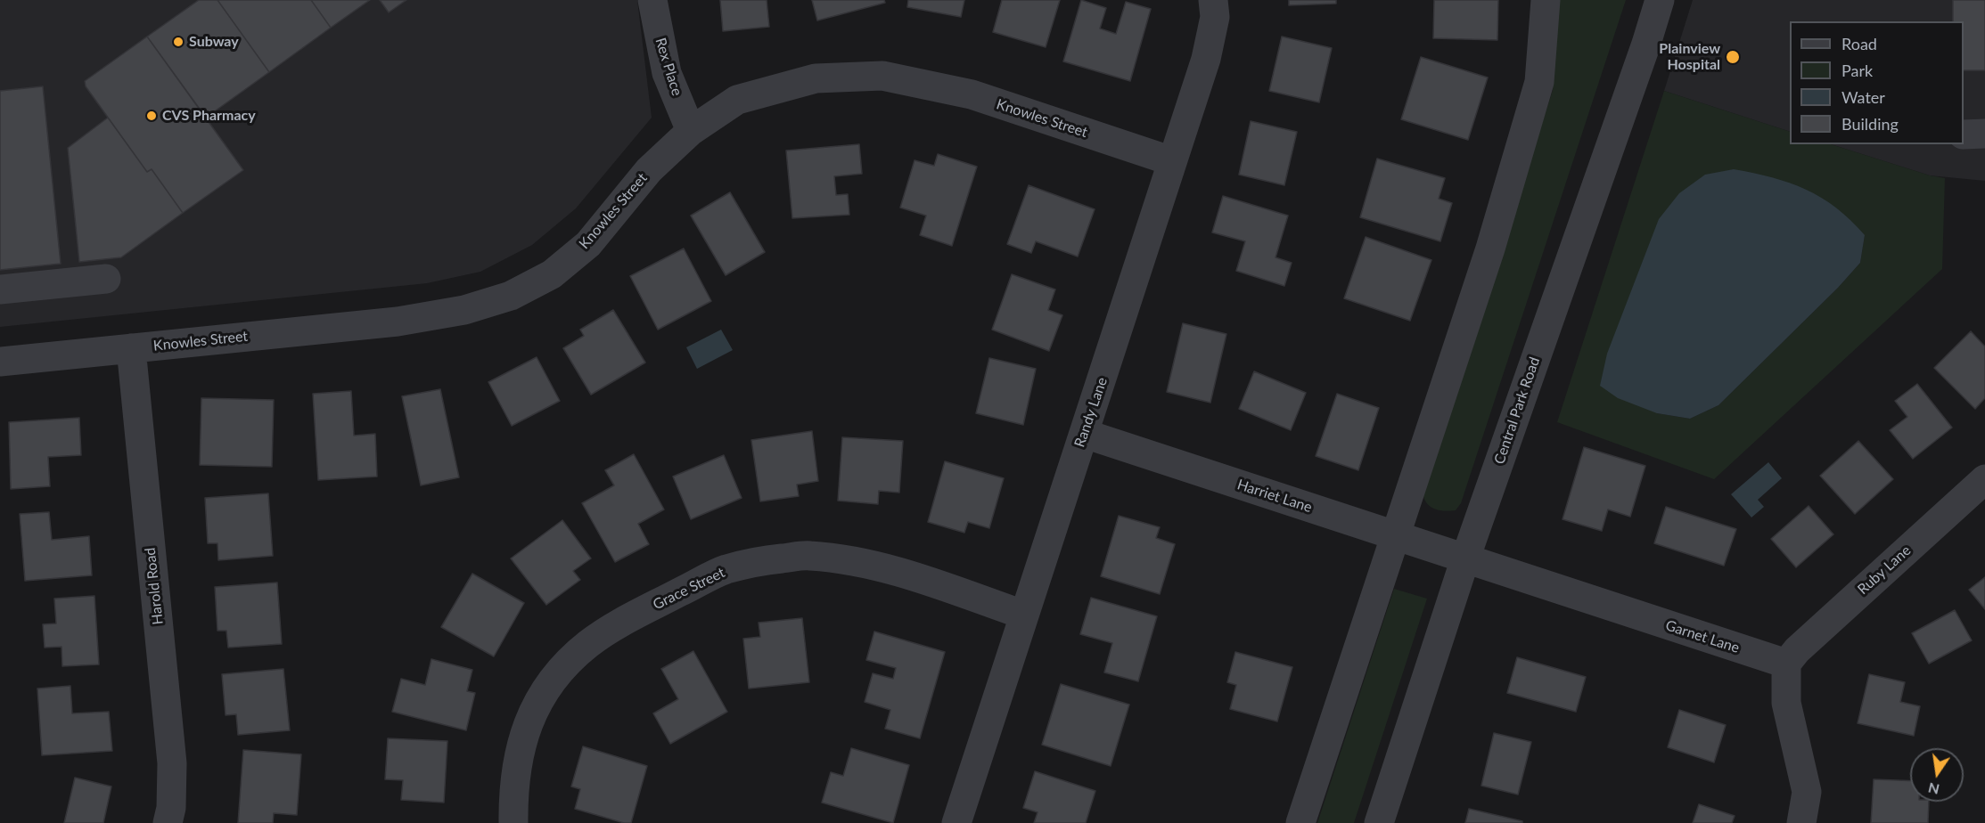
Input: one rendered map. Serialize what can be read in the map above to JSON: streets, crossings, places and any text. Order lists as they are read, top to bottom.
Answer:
{
  "streets": {
    "street": [
      "Rex Place",
      "Knowles Street",
      "Central Park Road",
      "Randy Lane",
      "Harriet Lane",
      "Ruby Lane",
      "Harold Road",
      "Grace Street",
      "Garnet Lane"
    ]
  },
  "crossings": [
    ["Rex Place", "Knowles Street"],
    ["Knowles Street", "Randy Lane"],
    ["Knowles Street", "Harold Road"],
    ["Central Park Road", "Harriet Lane"],
    ["Central Park Road", "Garnet Lane"],
    ["Randy Lane", "Harriet Lane"],
    ["Randy Lane", "Grace Street"],
    ["Harriet Lane", "Garnet Lane"],
    ["Ruby Lane", "Garnet Lane"]
  ],
  "places": ["Subway", "Plainview Hospital", "CVS Pharmacy"],
  "legend": [
    "Road",
    "Park",
    "Water",
    "Building"
  ],
  "north": "bottom"
}
